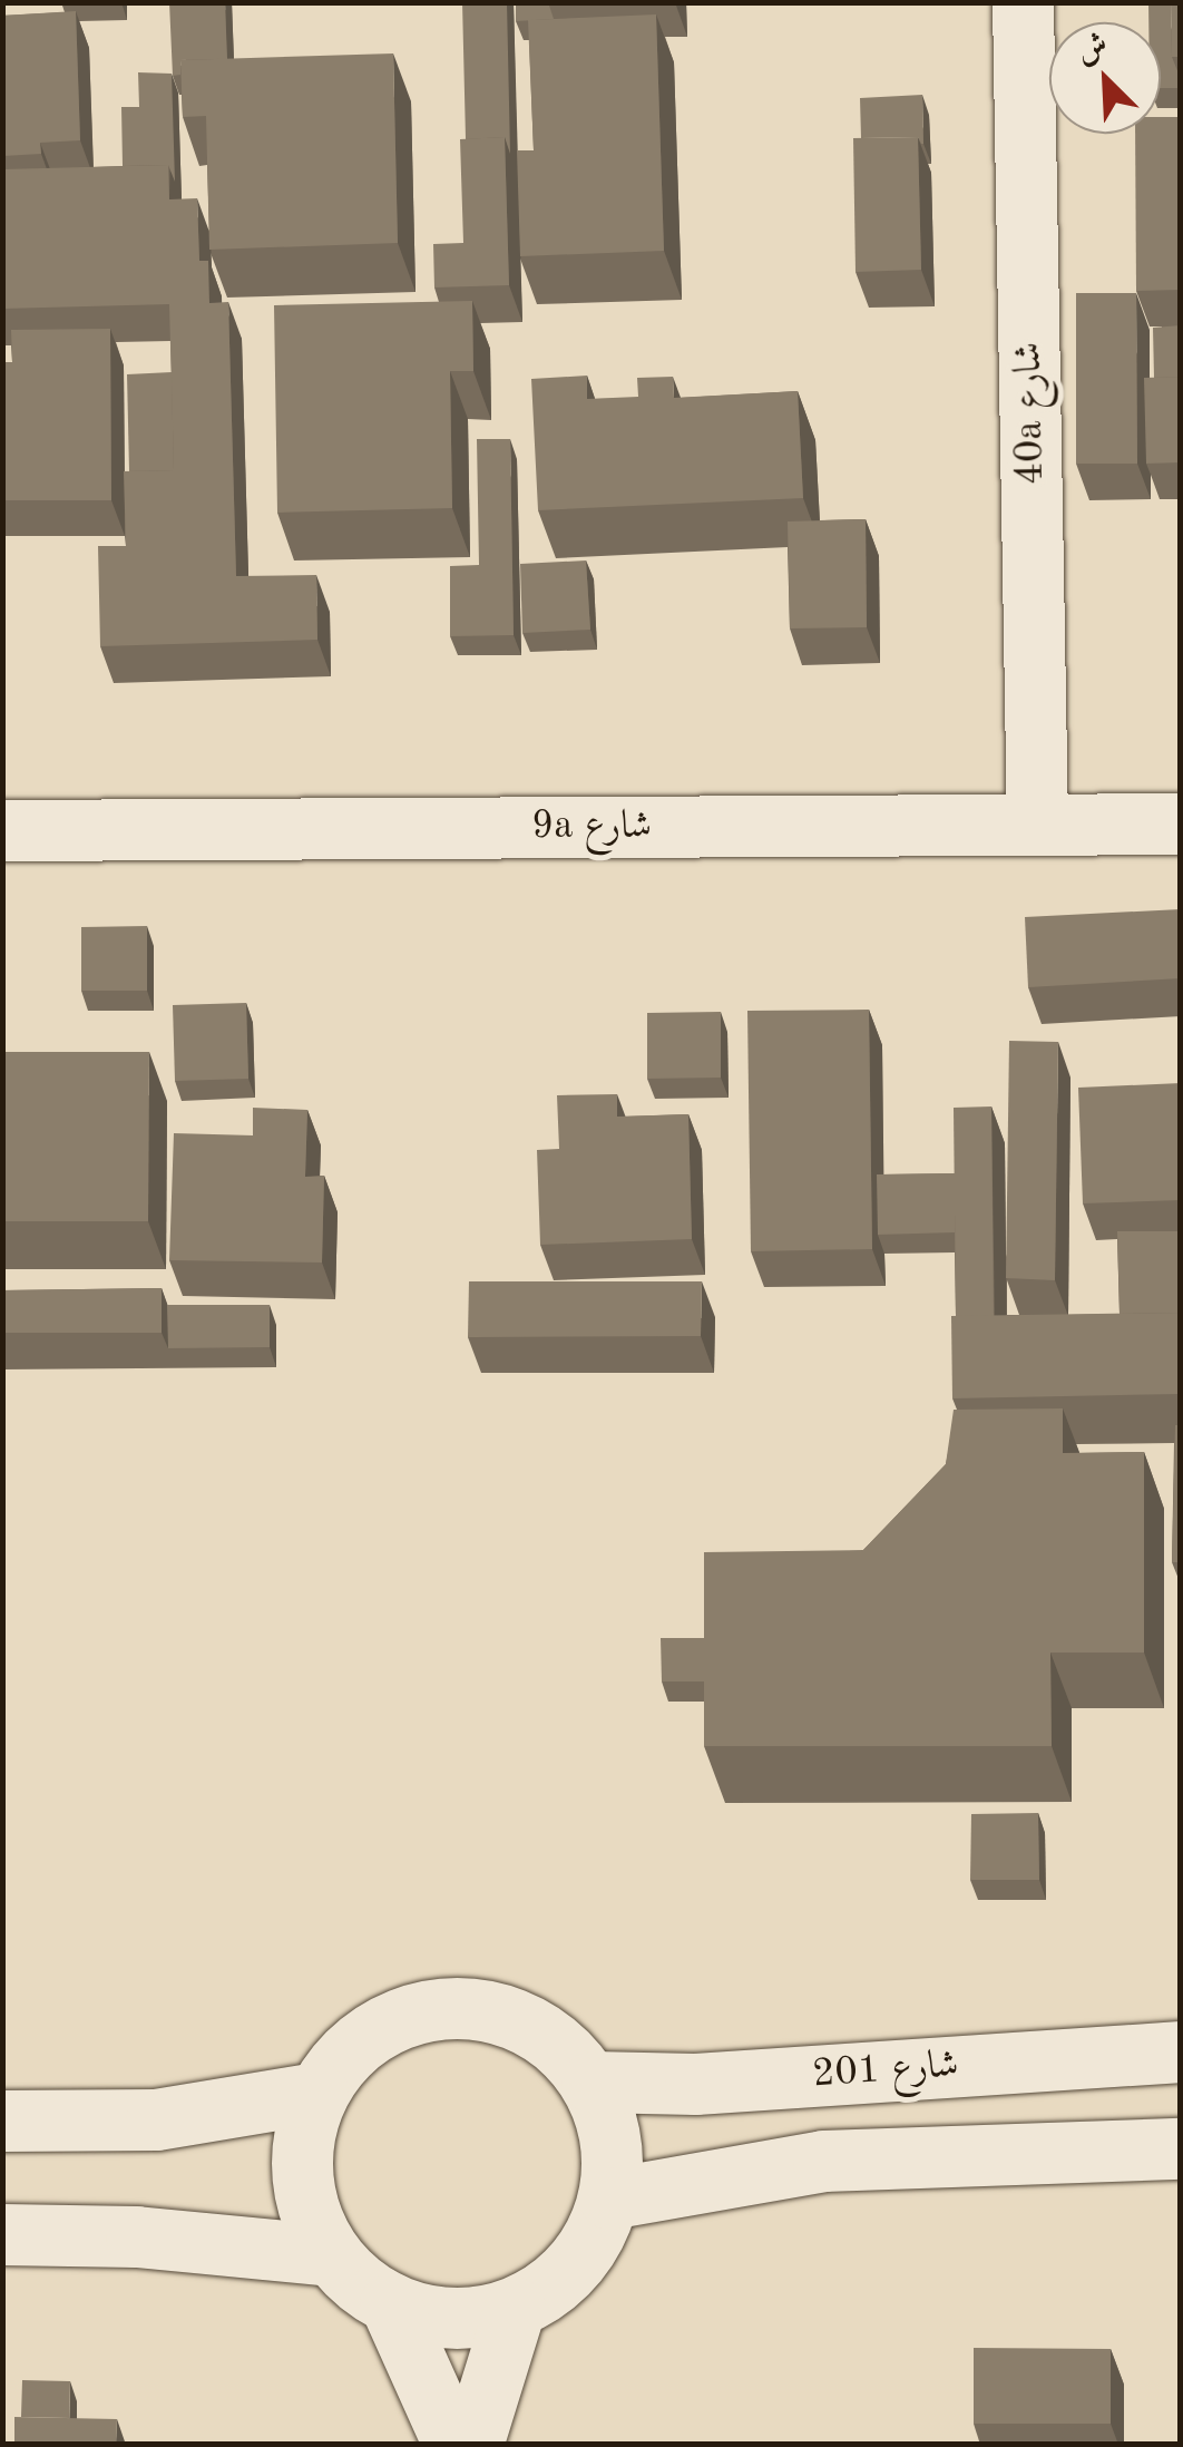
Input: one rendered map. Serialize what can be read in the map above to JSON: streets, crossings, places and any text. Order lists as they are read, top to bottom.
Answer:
{
  "streets": {
    "street": ["40a شارع", "9a شارع", "شارع 201"]
  },
  "crossings": [
    ["40a شارع", "9a شارع"]
  ],
  "north": "top left"
}
